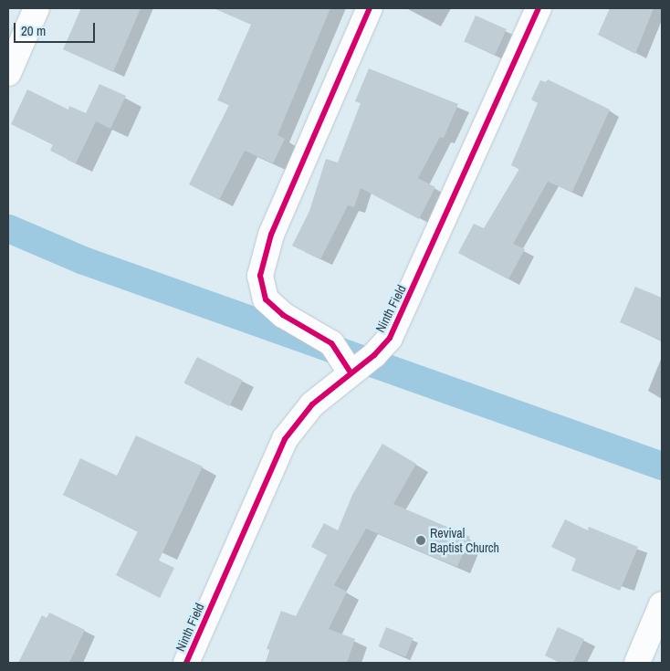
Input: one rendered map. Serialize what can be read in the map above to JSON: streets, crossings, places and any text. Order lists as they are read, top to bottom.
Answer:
{
  "streets": {
    "street": ["Ninth Field"]
  },
  "places": ["Revival Baptist Church"],
  "scale_bar": "20 m"
}
